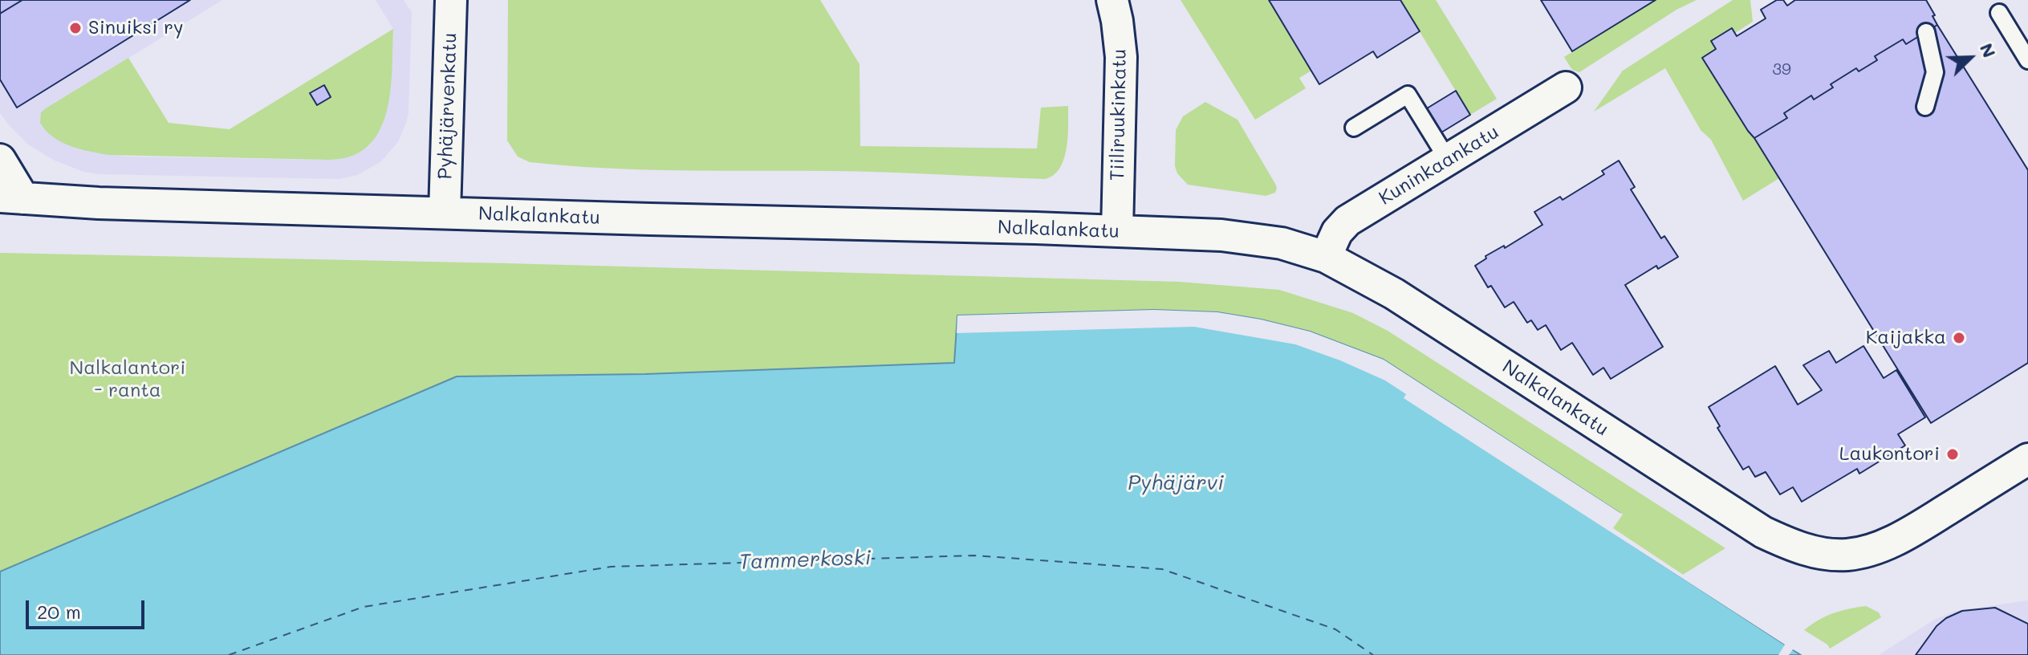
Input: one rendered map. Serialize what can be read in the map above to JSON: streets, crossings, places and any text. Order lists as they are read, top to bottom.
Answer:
{
  "streets": {
    "street": [
      "Pyhäjärvenkatu",
      "Tiiliruukinkatu",
      "Kuninkaankatu",
      "Nalkalankatu"
    ]
  },
  "crossings": [
    ["Pyhäjärvenkatu", "Nalkalankatu"],
    ["Tiiliruukinkatu", "Nalkalankatu"],
    ["Kuninkaankatu", "Nalkalankatu"]
  ],
  "water": ["Pyhäjärvi", "Tammerkoski"],
  "parks": ["Nalkalantori - ranta"],
  "places": ["Sinuiksi ry", "Kaijakka", "Laukontori"],
  "house_numbers": ["39"],
  "scale_bar": "20 m",
  "north": "top right"
}
